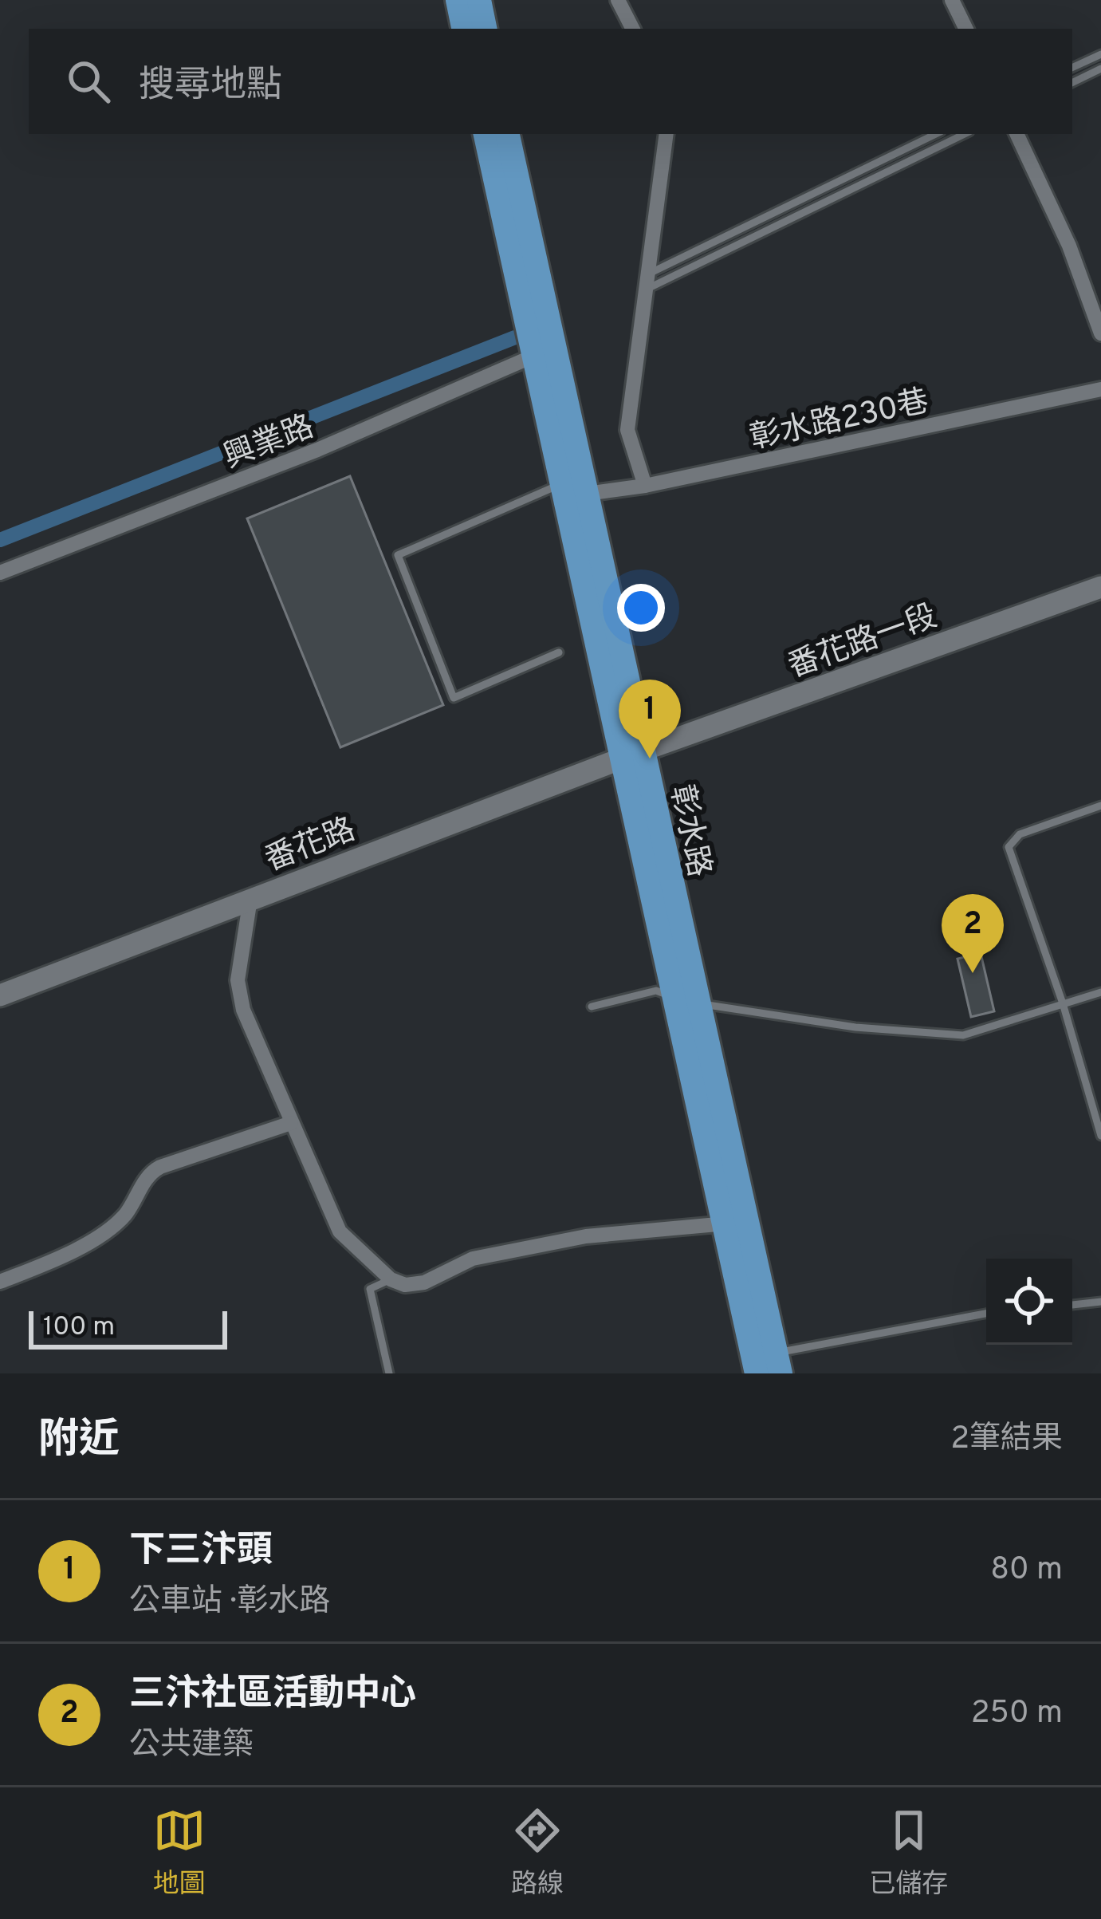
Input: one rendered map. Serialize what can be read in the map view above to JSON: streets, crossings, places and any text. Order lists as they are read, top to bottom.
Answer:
{
  "streets": {
    "main road": ["番花路一段", "彰水路", "番花路"],
    "street": ["彰水路230巷", "興業路"]
  },
  "crossings": [
    ["彰水路230巷", "彰水路"],
    ["興業路", "彰水路"],
    ["番花路一段", "彰水路"],
    ["番花路一段", "番花路"],
    ["彰水路", "番花路"]
  ],
  "scale_bar": "100 m",
  "page": {
    "search": "搜尋地點",
    "pins": ["1", "2"],
    "scale": "100 m",
    "heading": ["附近", "2筆結果"],
    "list": [
      {
        "mark": "1",
        "name": "下三汴頭",
        "note": "公車站 · 彰水路",
        "value": "80 m"
      },
      {
        "mark": "2",
        "name": "三汴社區活動中心",
        "note": "公共建築",
        "value": "250 m"
      }
    ],
    "nav": ["地圖", "路線", "已儲存"]
  }
}
